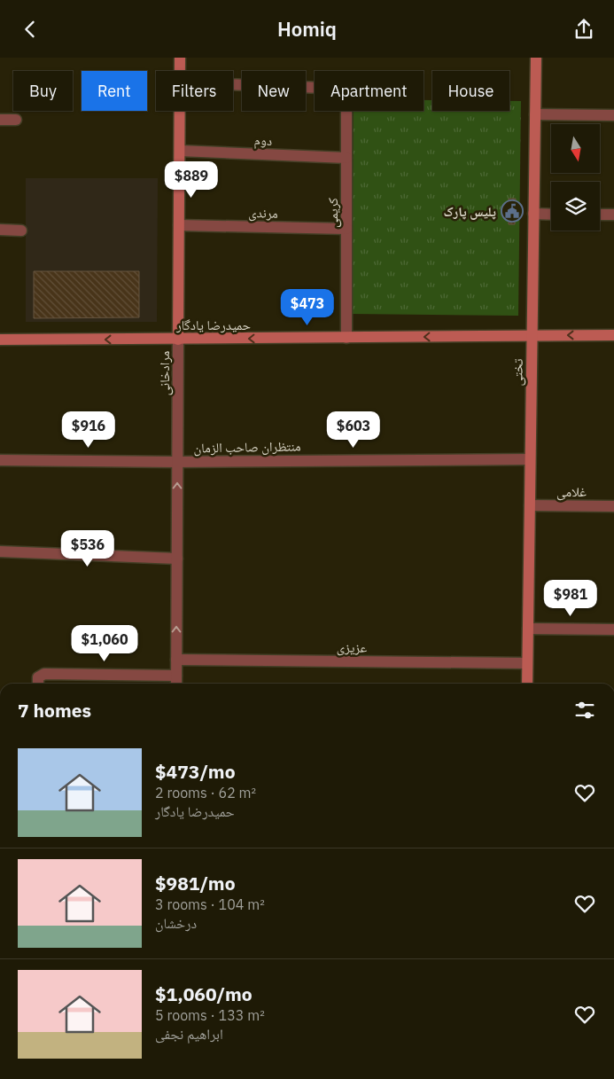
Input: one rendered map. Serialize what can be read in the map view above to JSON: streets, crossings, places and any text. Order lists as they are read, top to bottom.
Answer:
{
  "streets": {
    "street": [
      "دوم",
      "مرندی",
      "کریمی",
      "حمیدرضا یادگار",
      "تختی",
      "مرادخانی",
      "منتظران صاحب الزمان",
      "غلامی",
      "عزیزی"
    ]
  },
  "crossings": [
    ["دوم", "کریمی"],
    ["دوم", "مرادخانی"],
    ["مرندی", "کریمی"],
    ["مرندی", "مرادخانی"],
    ["کریمی", "حمیدرضا یادگار"],
    ["حمیدرضا یادگار", "تختی"],
    ["حمیدرضا یادگار", "مرادخانی"],
    ["تختی", "منتظران صاحب الزمان"],
    ["تختی", "غلامی"],
    ["تختی", "عزیزی"],
    ["مرادخانی", "منتظران صاحب الزمان"],
    ["مرادخانی", "عزیزی"]
  ],
  "one_way": ["حمیدرضا یادگار"],
  "places": {
    "public building": ["پلیس پارک"]
  },
  "north": "bottom",
  "page": {
    "header": "Homiq",
    "chip": [
      "Buy",
      "Rent",
      "Filters",
      "New",
      "Apartment",
      "House"
    ],
    "price": [
      "$889",
      "$473",
      "$916",
      "$603",
      "$536",
      "$981",
      "$1,060"
    ],
    "heading": "7 homes",
    "list": [
      {
        "name": "$473/mo",
        "note": "2 rooms · 62 m² · حمیدرضا یادگار"
      },
      {
        "name": "$981/mo",
        "note": "3 rooms · 104 m² · درخشان"
      },
      {
        "name": "$1,060/mo",
        "note": "5 rooms · 133 m² · ابراهیم نجفی"
      }
    ]
  }
}
